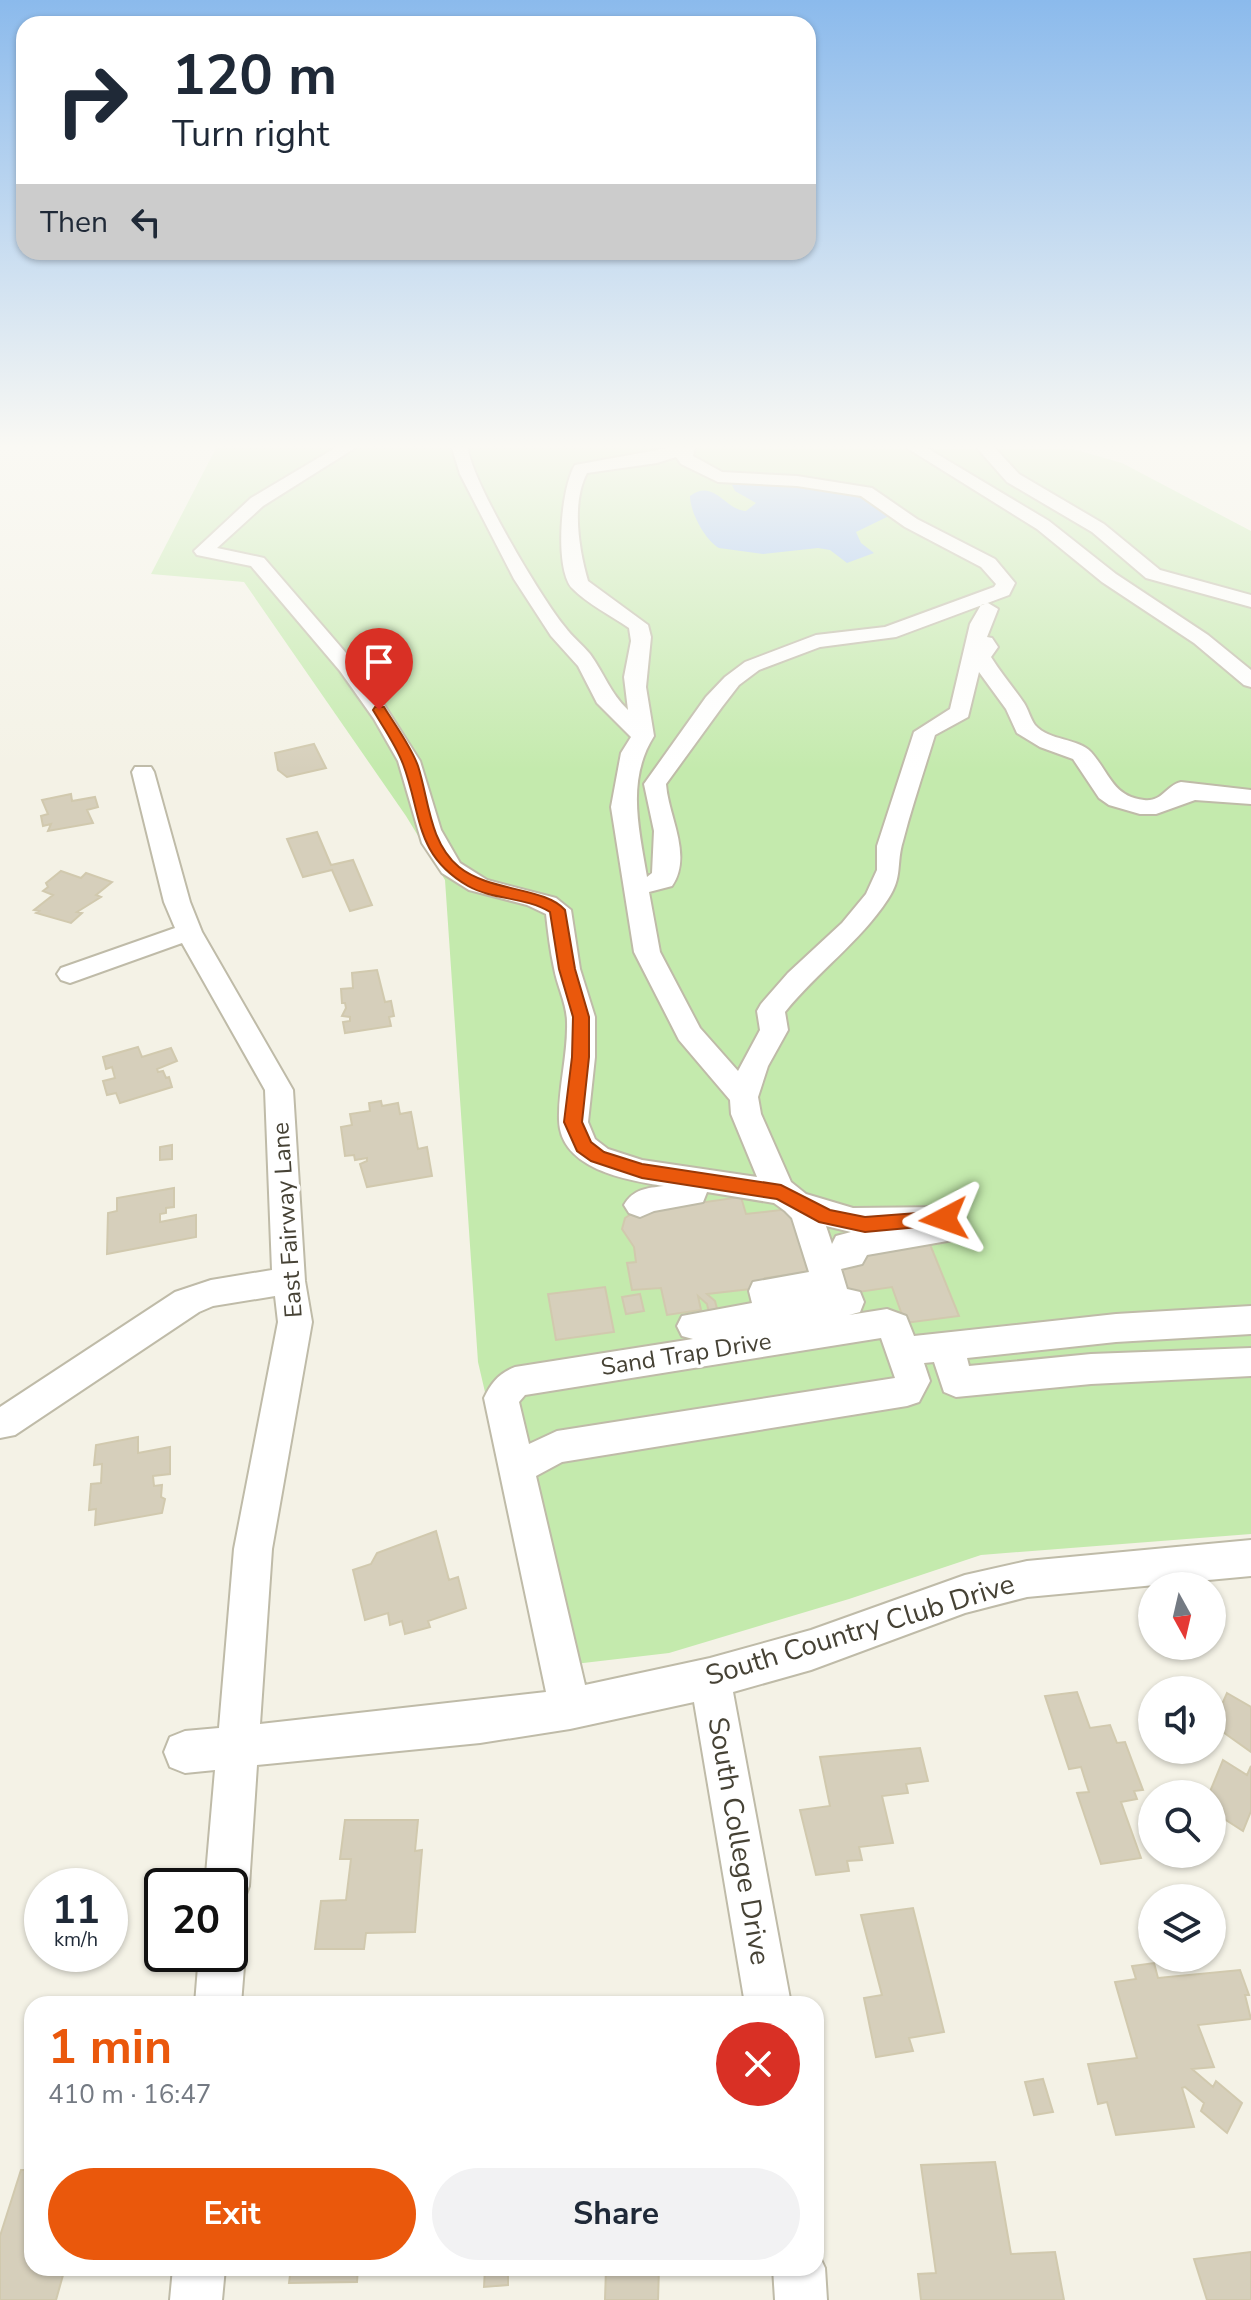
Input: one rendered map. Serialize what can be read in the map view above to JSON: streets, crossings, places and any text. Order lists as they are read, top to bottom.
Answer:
{
  "streets": {
    "street": [
      "East Fairway Lane",
      "Sand Trap Drive",
      "South Country Club Drive",
      "South College Drive"
    ]
  },
  "crossings": [
    ["East Fairway Lane", "South Country Club Drive"],
    ["Sand Trap Drive", "South Country Club Drive"],
    ["South Country Club Drive", "South College Drive"]
  ],
  "north": "bottom",
  "page": {
    "turn": ["120 m", "Turn right"],
    "then": "Then",
    "speed": "11 km/h",
    "limit": "20",
    "heading": ["1 min", "410 m · 16:47"],
    "buttons": ["Exit", "Share"]
  }
}
